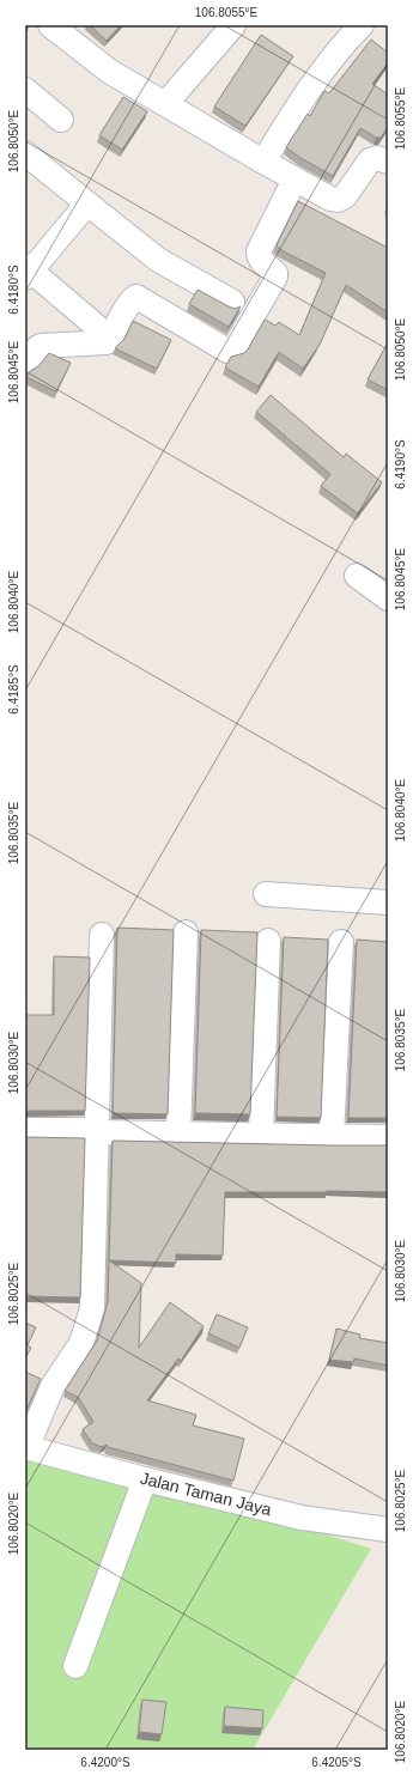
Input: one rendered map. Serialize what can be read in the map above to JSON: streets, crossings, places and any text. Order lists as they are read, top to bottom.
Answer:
{
  "streets": {
    "street": ["Jalan Taman Jaya"]
  },
  "coordinates": [
    "106.8055°E",
    "106.8050°E",
    "6.4180°S",
    "106.8045°E",
    "6.4190°S",
    "106.8040°E",
    "6.4185°S",
    "106.8035°E",
    "106.8030°E",
    "106.8025°E",
    "106.8020°E",
    "6.4200°S",
    "6.4205°S"
  ]
}
